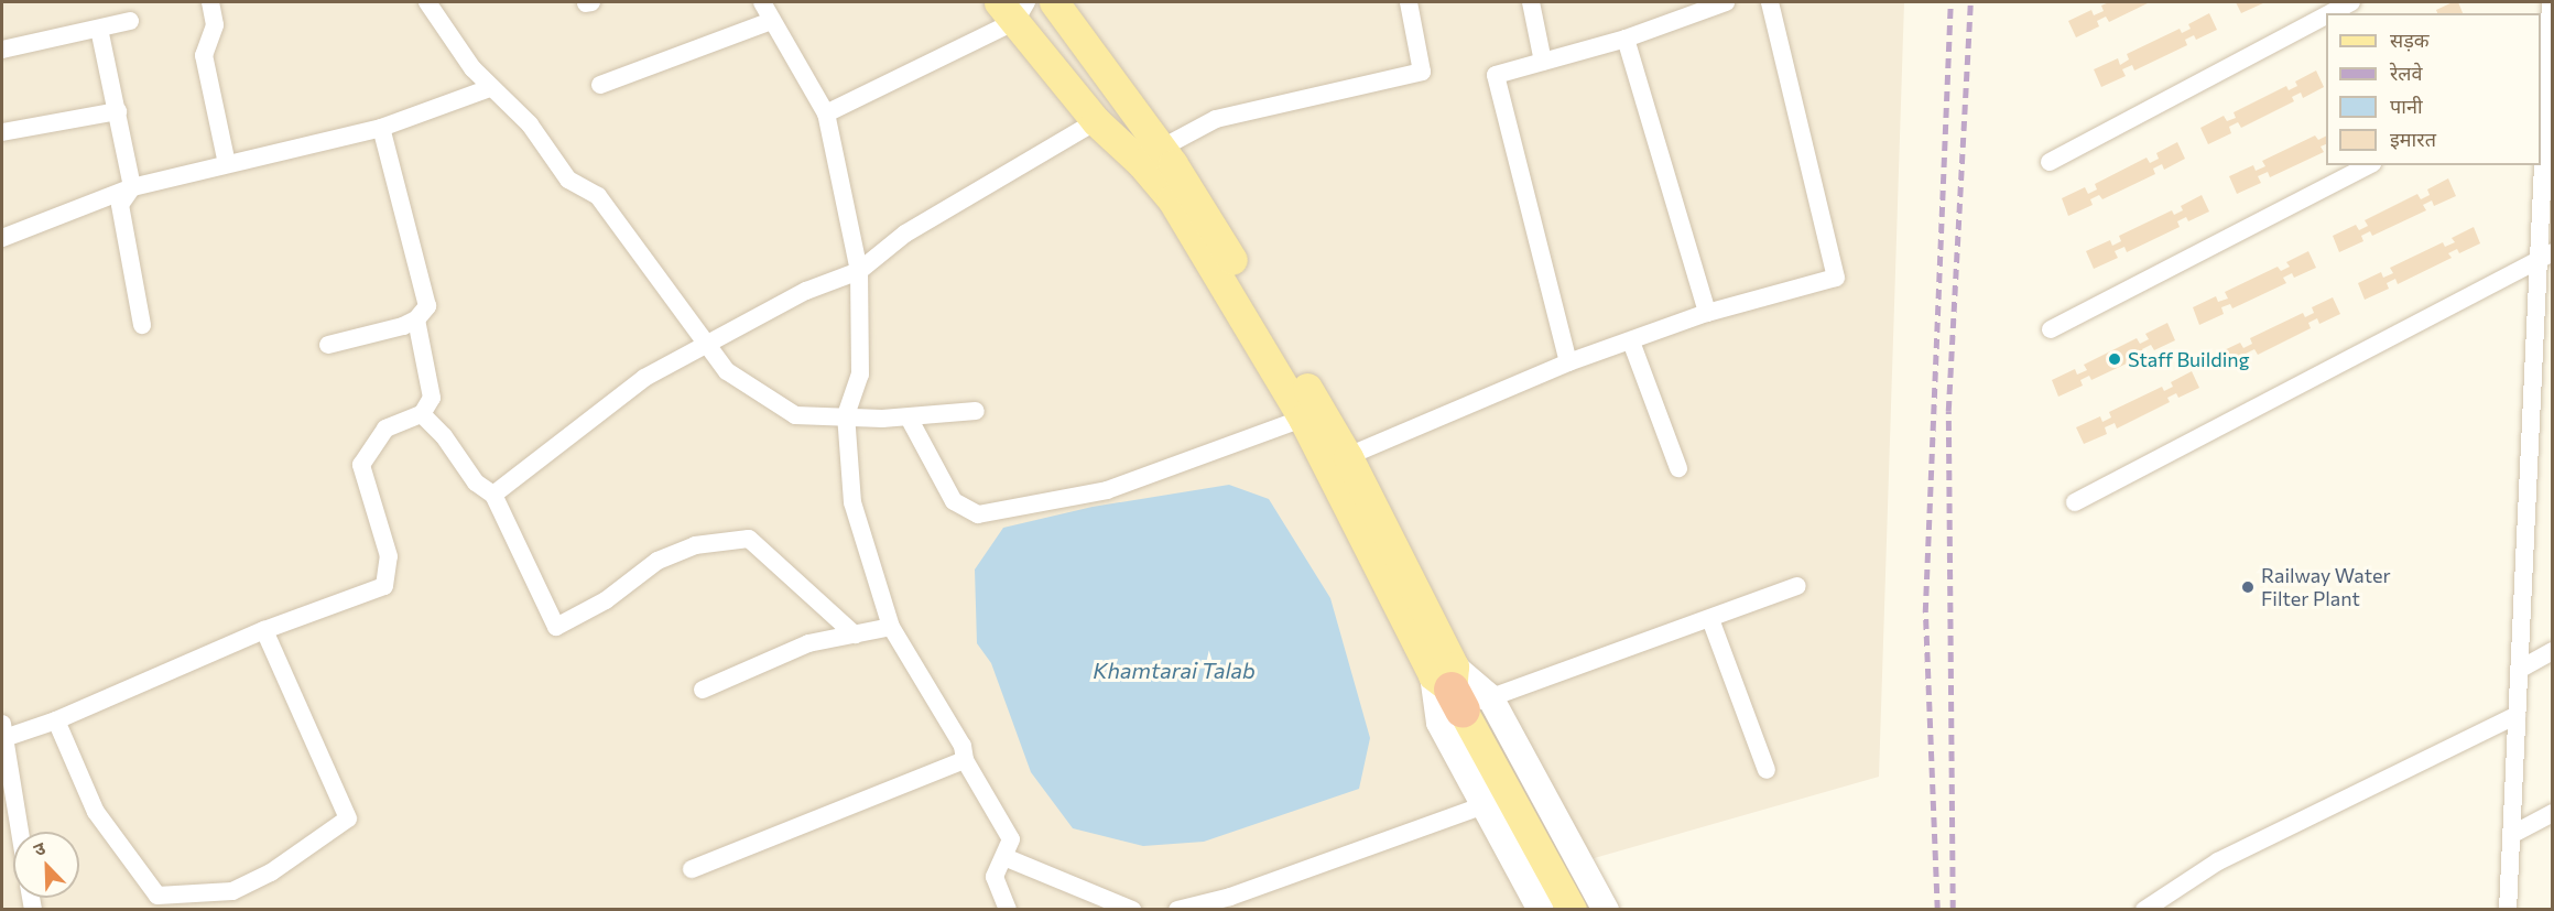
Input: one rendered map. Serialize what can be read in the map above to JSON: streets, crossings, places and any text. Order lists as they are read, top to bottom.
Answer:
{
  "water": ["Khamtarai Talab"],
  "places": ["Staff Building", "Railway Water Filter Plant"],
  "legend": [
    "सड़क",
    "रेलवे",
    "पानी",
    "इमारत"
  ],
  "north": "top left"
}
